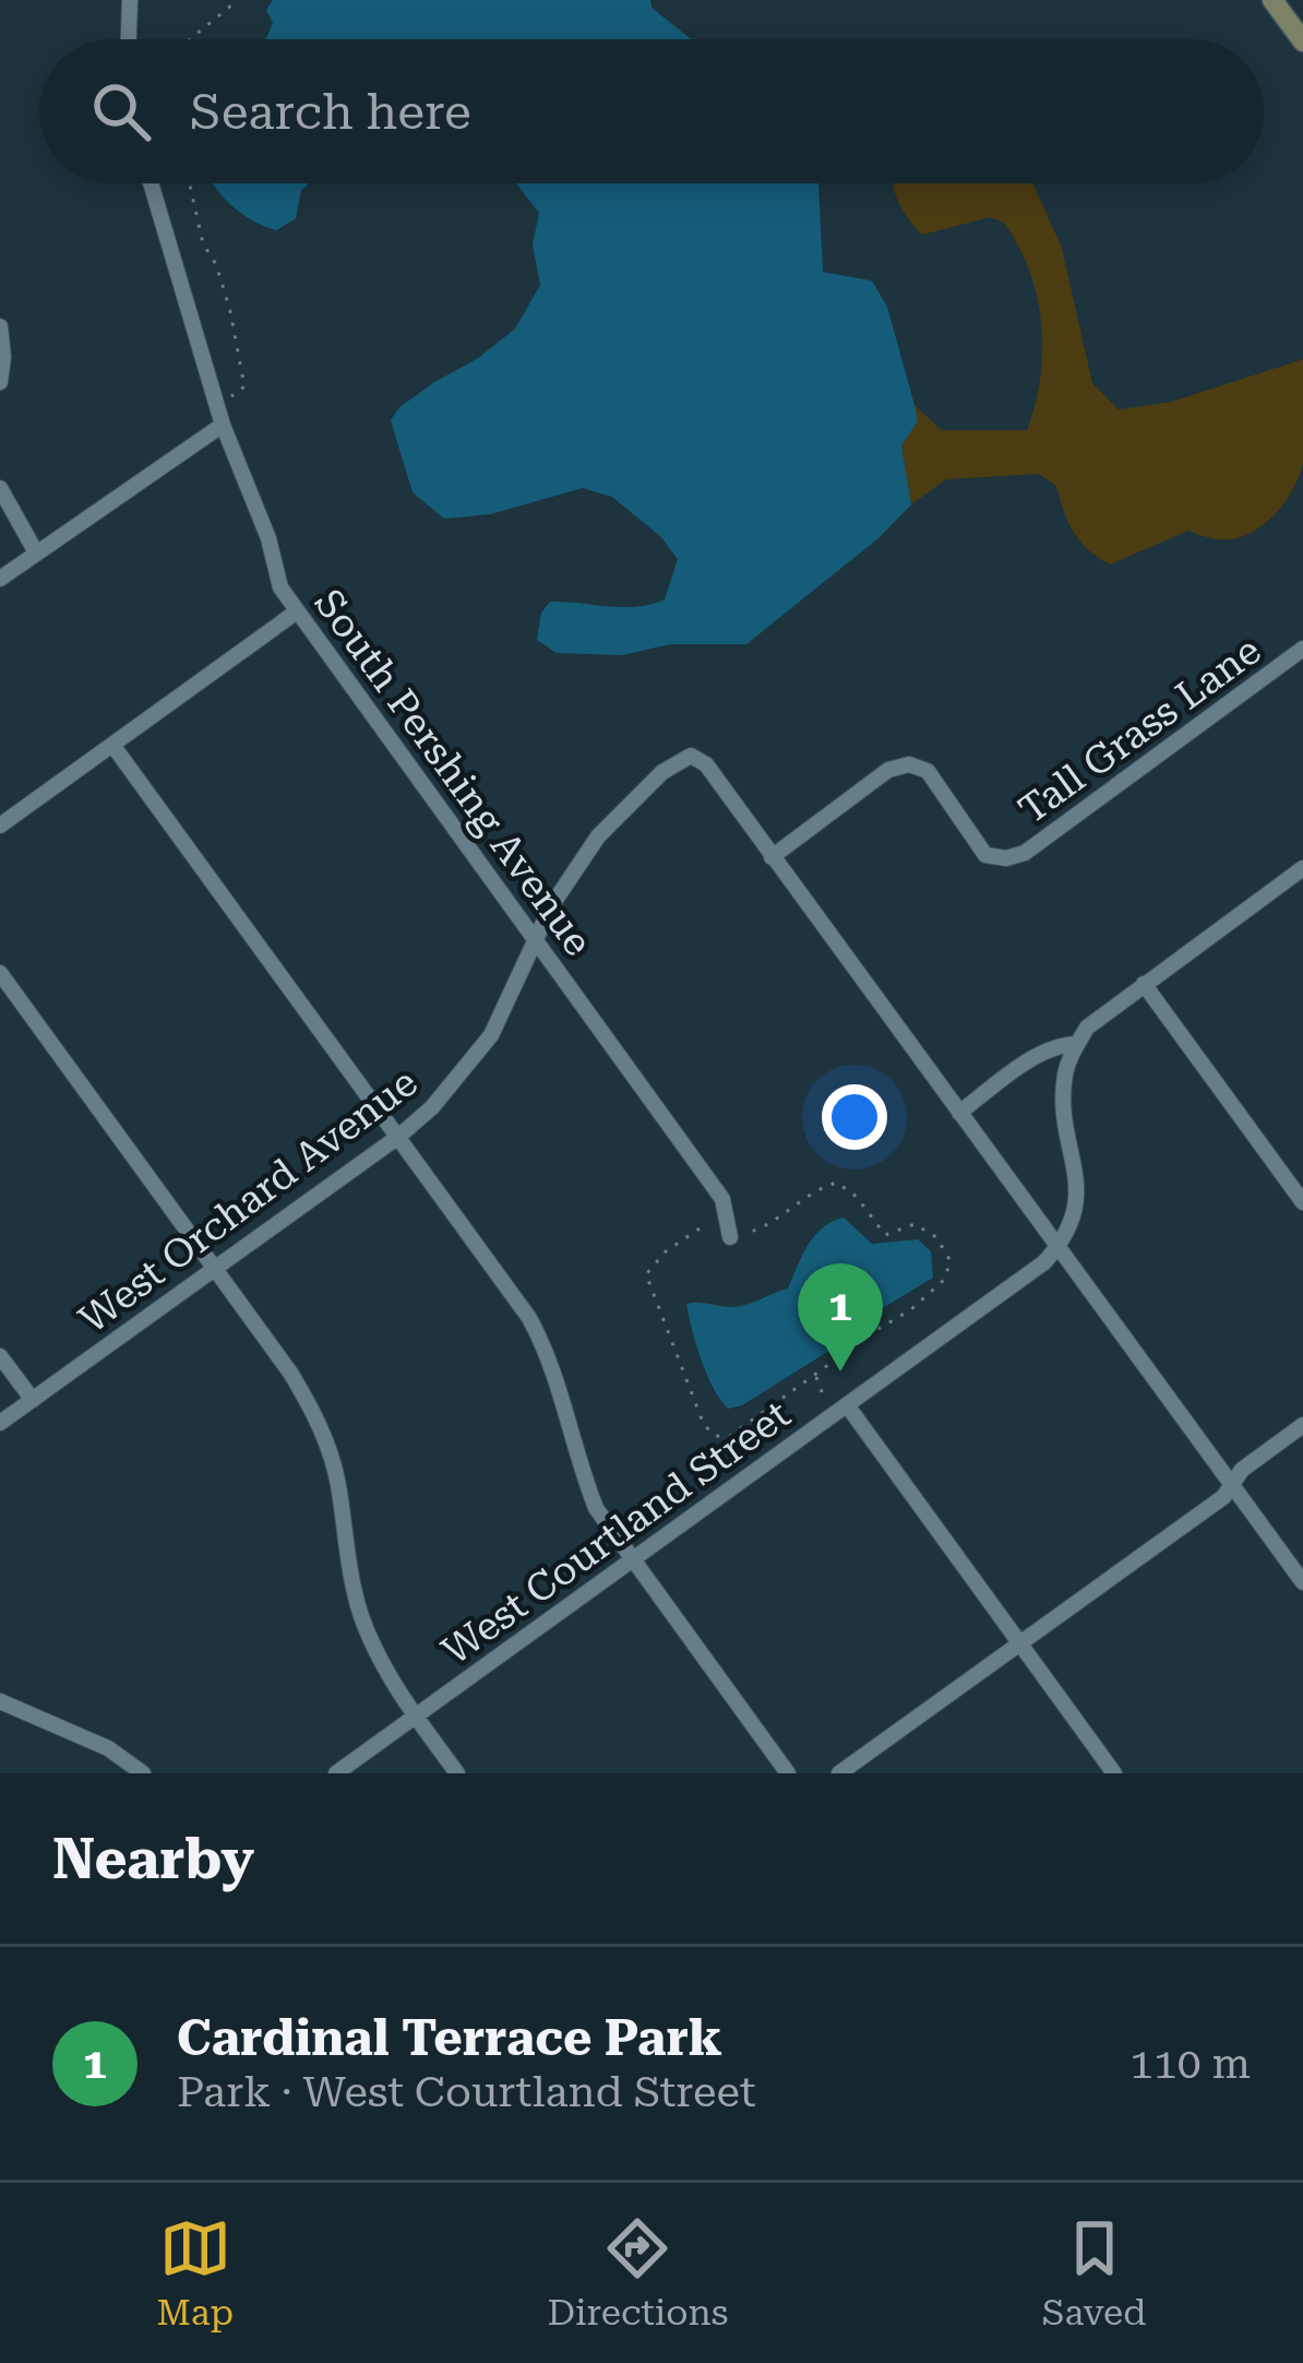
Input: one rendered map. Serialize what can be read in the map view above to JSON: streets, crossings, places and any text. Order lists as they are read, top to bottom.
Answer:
{
  "streets": {
    "street": [
      "Tall Grass Lane",
      "South Pershing Avenue",
      "West Orchard Avenue",
      "West Courtland Street"
    ]
  },
  "crossings": [
    ["Tall Grass Lane", "West Orchard Avenue"],
    ["South Pershing Avenue", "West Orchard Avenue"]
  ],
  "page": {
    "search": "Search here",
    "pins": "1",
    "heading": "Nearby",
    "list": [
      {
        "mark": "1",
        "name": "Cardinal Terrace Park",
        "note": "Park · West Courtland Street",
        "value": "110 m"
      }
    ],
    "nav": ["Map", "Directions", "Saved"]
  }
}
